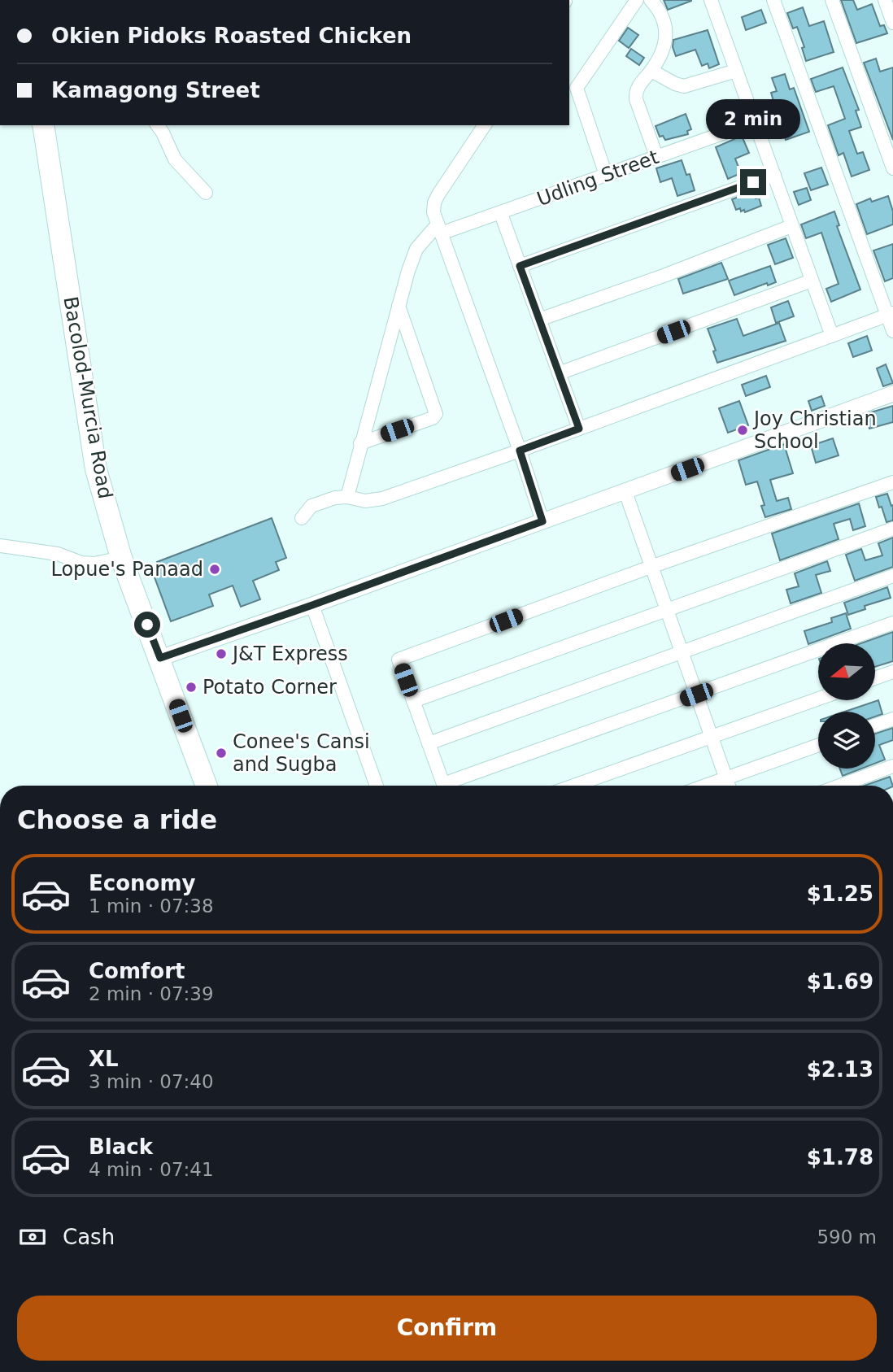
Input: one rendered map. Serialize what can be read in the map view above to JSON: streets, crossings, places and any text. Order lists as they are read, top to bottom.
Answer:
{
  "streets": {
    "main road": ["Bacolod-Murcia Road"],
    "street": ["Udling Street"]
  },
  "places": [
    "Joy Christian School",
    "Lopue's Panaad",
    "J&T Express",
    "Potato Corner",
    "Conee's Cansi and Sugba"
  ],
  "north": "left",
  "page": {
    "banner": ["Okien Pidoks Roasted Chicken", "Kamagong Street"],
    "bubble": "2 min",
    "heading": "Choose a ride",
    "list": [
      {
        "name": "Economy",
        "note": "1 min · 07:38",
        "value": "$1.25"
      },
      {
        "name": "Comfort",
        "note": "2 min · 07:39",
        "value": "$1.69"
      },
      {
        "name": "XL",
        "note": "3 min · 07:40",
        "value": "$2.13"
      },
      {
        "name": "Black",
        "note": "4 min · 07:41",
        "value": "$1.78"
      }
    ],
    "pay": ["Cash", "590 m"],
    "buttons": "Confirm"
  }
}
